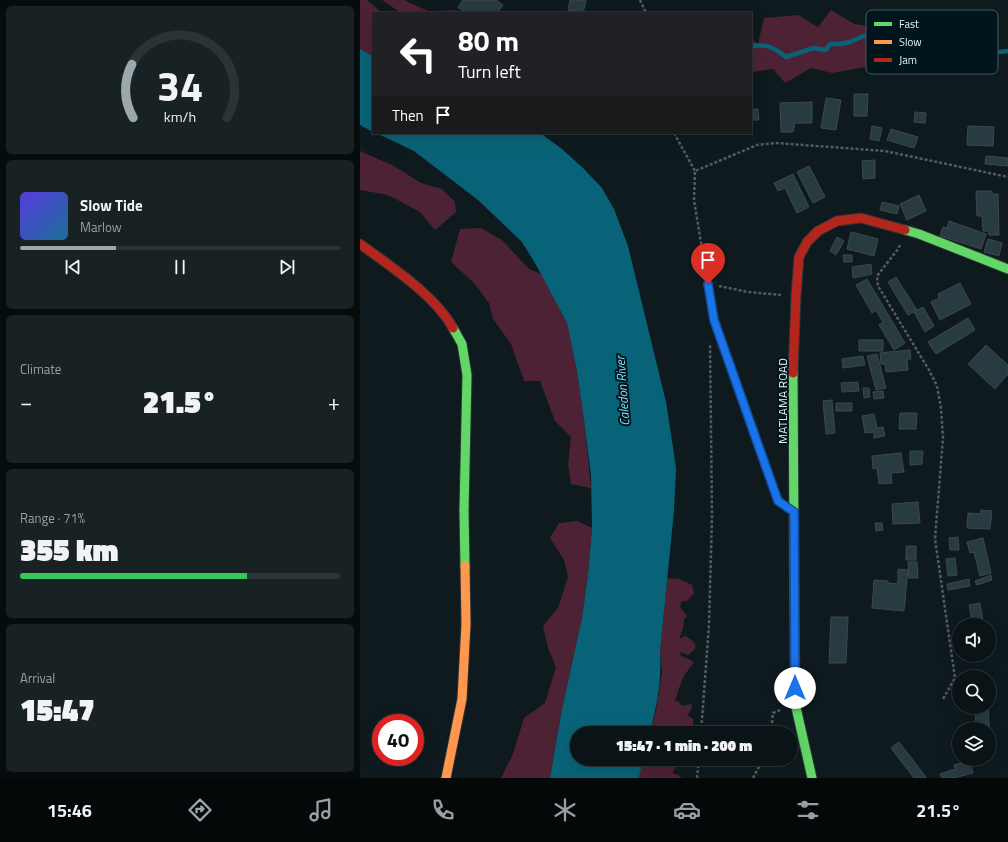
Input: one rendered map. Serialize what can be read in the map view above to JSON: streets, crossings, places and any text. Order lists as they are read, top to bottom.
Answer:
{
  "streets": {
    "street": ["MATLAMA ROAD"]
  },
  "water": ["Caledon River"],
  "legend": ["Fast", "Slow", "Jam"],
  "page": {
    "turn": ["80 m", "Turn left"],
    "then": "Then",
    "song": ["Slow Tide", "Marlow"],
    "tile": [
      "Climate",
      ["Range · 71%", "355 km"],
      ["Arrival", "15:47"]
    ],
    "heat": ["−", "21.5°", "+"],
    "limit": "40",
    "trip": "15:47 · 1 min · 200 m",
    "tabs": ["15:46", "21.5°"],
    "gauge": ["34", "km/h"]
  }
}
